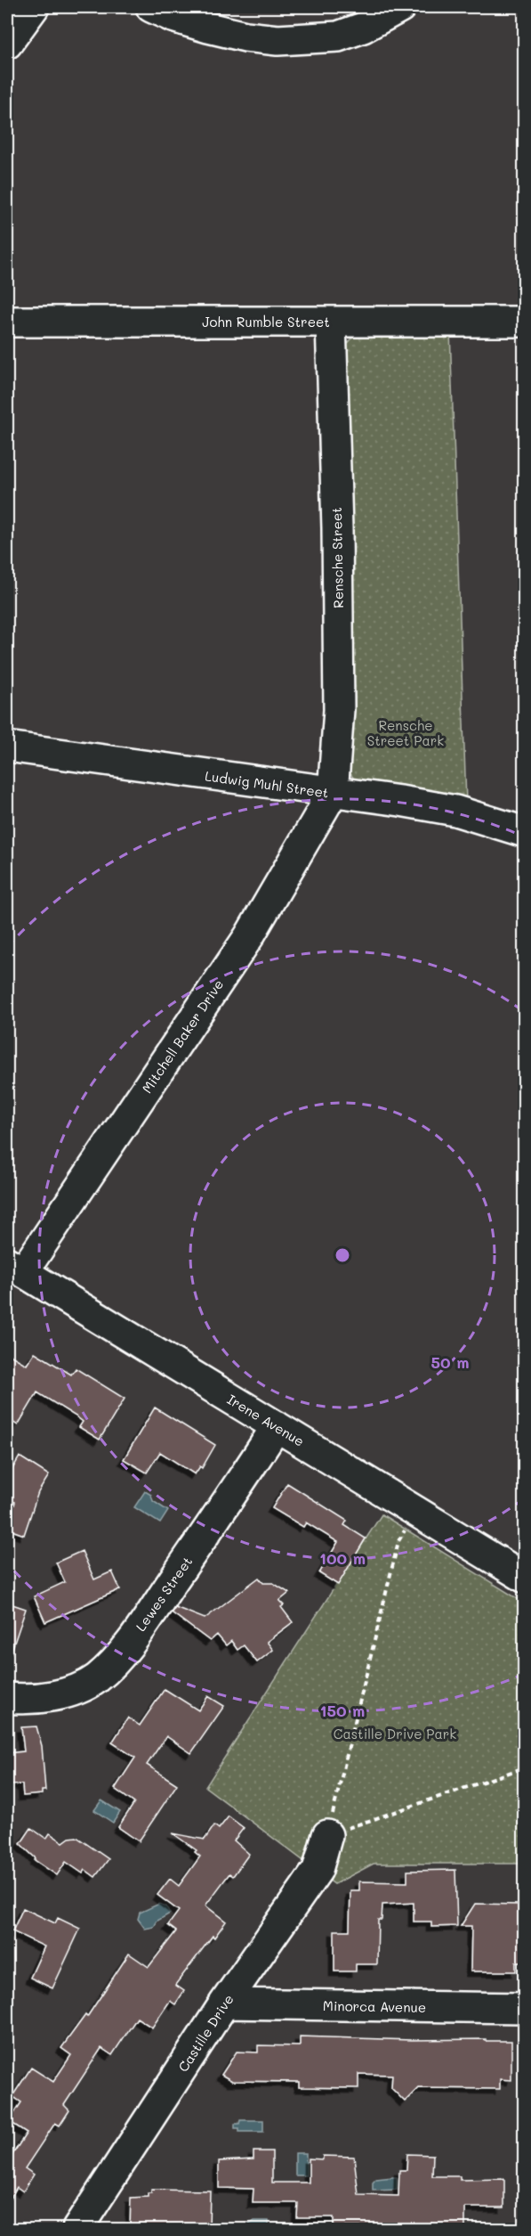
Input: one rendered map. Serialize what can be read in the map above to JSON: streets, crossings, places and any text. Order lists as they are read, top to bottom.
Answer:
{
  "streets": {
    "street": [
      "John Rumble Street",
      "Rensche Street",
      "Ludwig Muhl Street",
      "Mitchell Baker Drive",
      "Irene Avenue",
      "Lewes Street",
      "Minorca Avenue",
      "Castille Drive"
    ]
  },
  "crossings": [
    ["John Rumble Street", "Rensche Street"],
    ["Rensche Street", "Ludwig Muhl Street"],
    ["Rensche Street", "Mitchell Baker Drive"],
    ["Ludwig Muhl Street", "Mitchell Baker Drive"],
    ["Mitchell Baker Drive", "Irene Avenue"],
    ["Irene Avenue", "Lewes Street"],
    ["Minorca Avenue", "Castille Drive"]
  ],
  "parks": ["Rensche Street Park", "Castille Drive Park"],
  "rings": ["50 m", "100 m", "150 m"]
}
